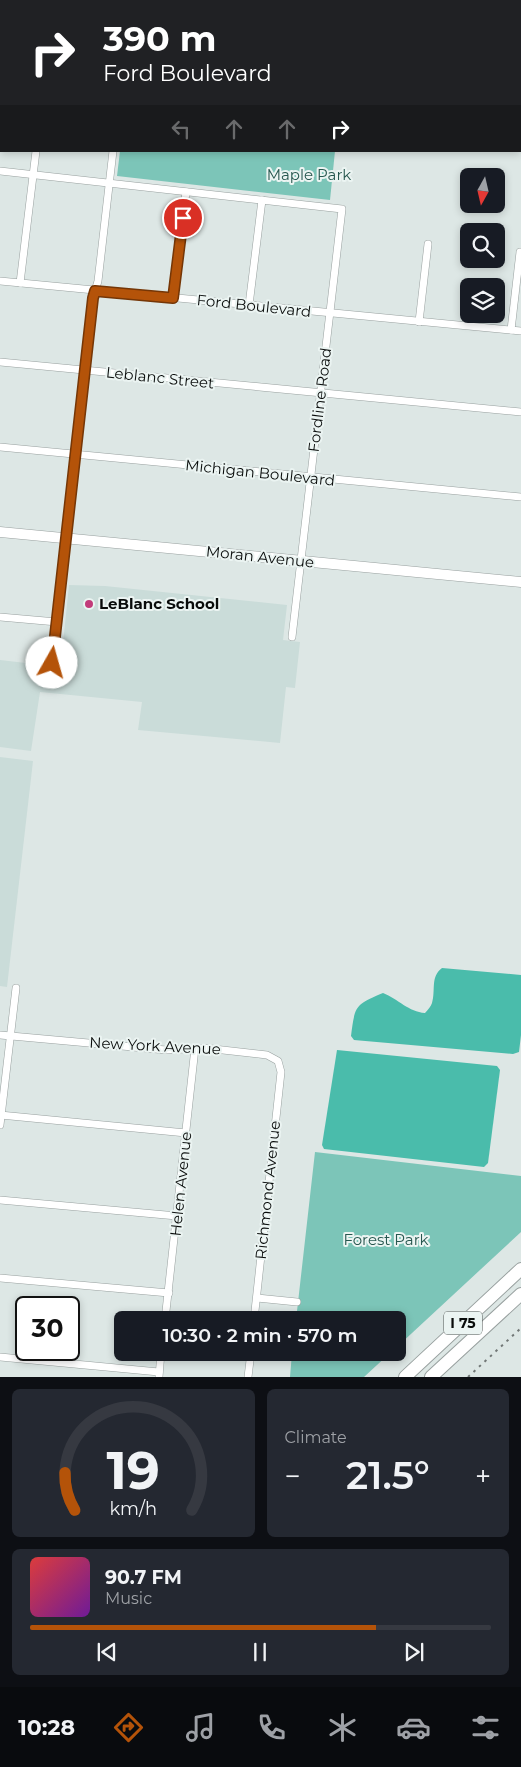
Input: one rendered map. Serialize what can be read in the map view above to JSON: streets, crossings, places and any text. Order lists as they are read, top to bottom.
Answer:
{
  "streets": {
    "highway": ["I 75"],
    "main road": ["Moran Avenue"],
    "street": [
      "Ford Boulevard",
      "Leblanc Street",
      "Fordline Road",
      "Michigan Boulevard",
      "New York Avenue",
      "Helen Avenue",
      "Richmond Avenue"
    ]
  },
  "crossings": [
    ["Ford Boulevard", "Fordline Road"],
    ["Leblanc Street", "Fordline Road"],
    ["Fordline Road", "Michigan Boulevard"],
    ["Fordline Road", "Moran Avenue"],
    ["New York Avenue", "Helen Avenue"],
    ["New York Avenue", "Richmond Avenue"]
  ],
  "parks": ["Maple Park", "Forest Park"],
  "places": ["LeBlanc School"],
  "north": "bottom",
  "page": {
    "turn": ["390 m", "Ford Boulevard"],
    "limit": "30",
    "trip": "10:30 · 2 min · 570 m",
    "tile": "Climate",
    "heat": ["−", "21.5°", "+"],
    "song": ["90.7 FM", "Music"],
    "tabs": "10:28",
    "gauge": ["19", "km/h"]
  }
}
